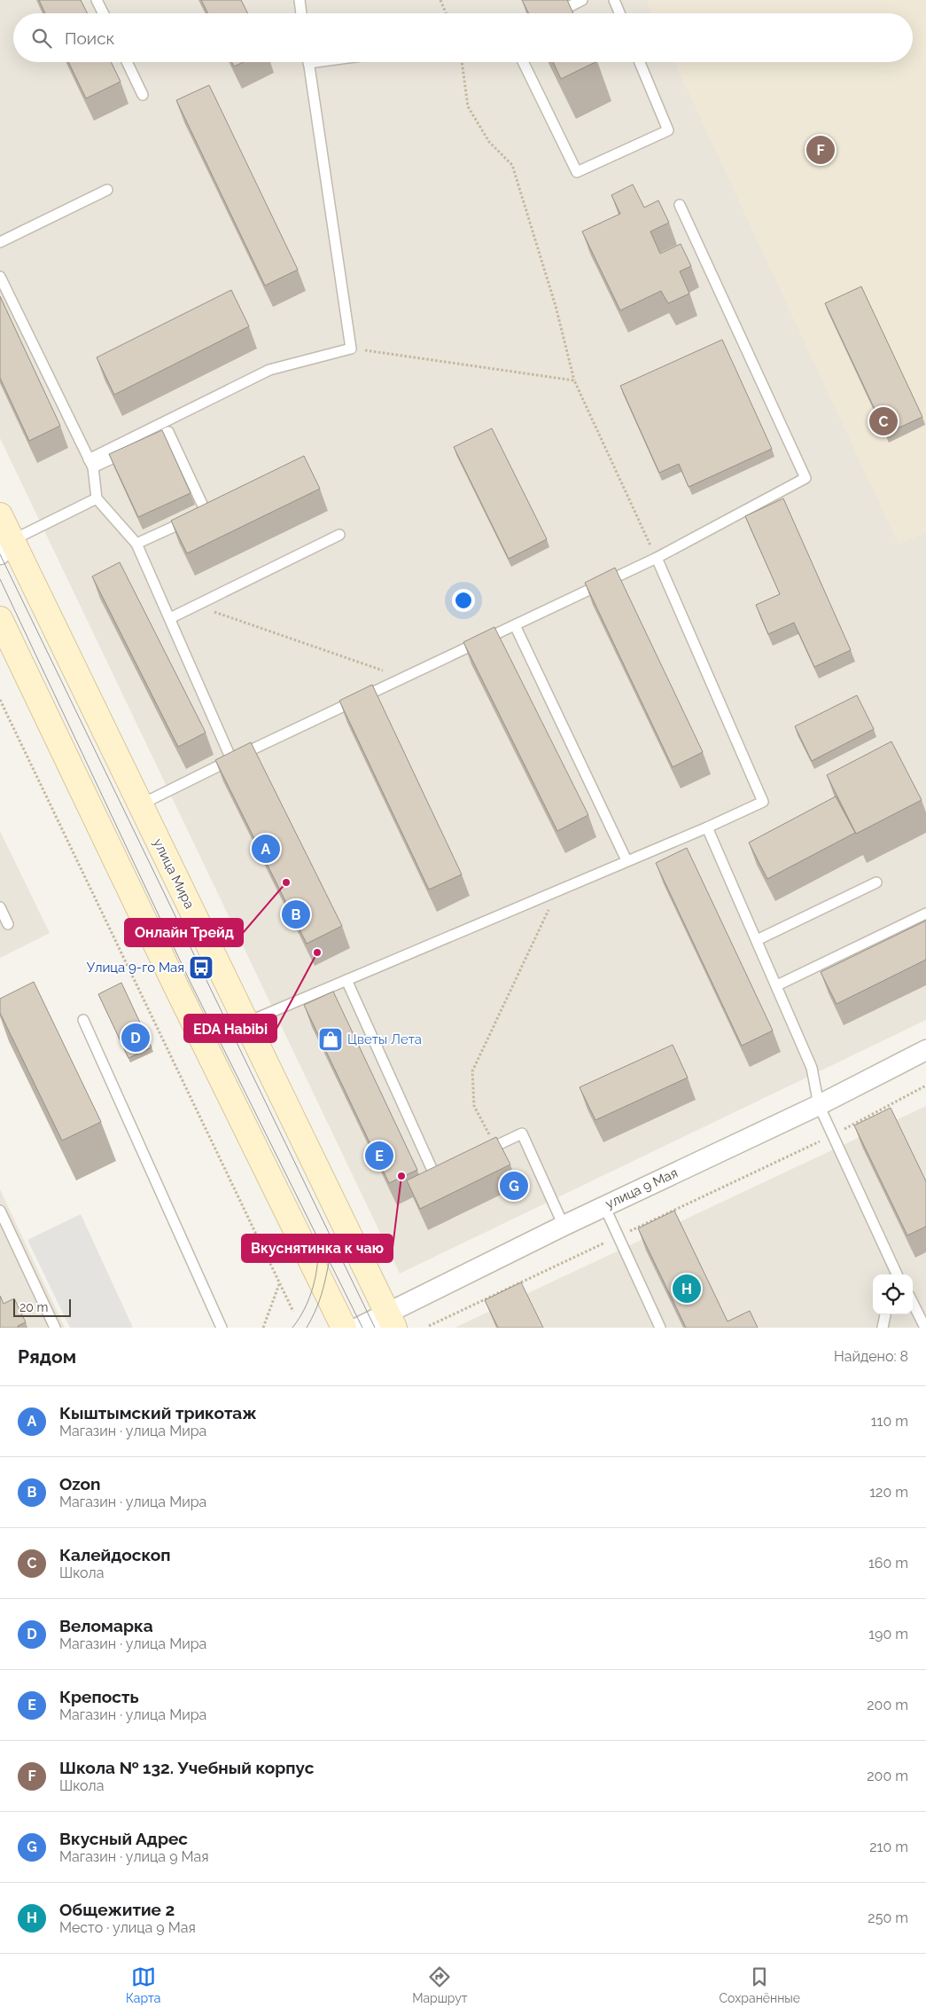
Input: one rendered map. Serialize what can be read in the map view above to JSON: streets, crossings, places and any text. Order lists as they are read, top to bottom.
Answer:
{
  "streets": {
    "main road": ["улица Мира"],
    "street": ["улица 9 Мая"]
  },
  "crossings": [
    ["улица Мира", "улица 9 Мая"]
  ],
  "places": {
    "other": ["Онлайн Трейд", "EDA Habibi", "Вкуснятинка к чаю"],
    "bus stop": ["Улица 9-го Мая"],
    "shop": ["Цветы Лета"]
  },
  "scale_bar": "20 m",
  "page": {
    "search": "Поиск",
    "pins": [
      "F",
      "C",
      "A",
      "B",
      "D",
      "E",
      "G",
      "H"
    ],
    "scale": "20 m",
    "heading": ["Рядом", "Найдено: 8"],
    "list": [
      {
        "mark": "A",
        "name": "Кыштымский трикотаж",
        "note": "Магазин · улица Мира",
        "value": "110 m"
      },
      {
        "mark": "B",
        "name": "Ozon",
        "note": "Магазин · улица Мира",
        "value": "120 m"
      },
      {
        "mark": "C",
        "name": "Калейдоскоп",
        "note": "Школа",
        "value": "160 m"
      },
      {
        "mark": "D",
        "name": "Веломарка",
        "note": "Магазин · улица Мира",
        "value": "190 m"
      },
      {
        "mark": "E",
        "name": "Крепость",
        "note": "Магазин · улица Мира",
        "value": "200 m"
      },
      {
        "mark": "F",
        "name": "Школа № 132. Учебный корпус",
        "note": "Школа",
        "value": "200 m"
      },
      {
        "mark": "G",
        "name": "Вкусный Адрес",
        "note": "Магазин · улица 9 Мая",
        "value": "210 m"
      },
      {
        "mark": "H",
        "name": "Общежитие 2",
        "note": "Место · улица 9 Мая",
        "value": "250 m"
      }
    ],
    "nav": ["Карта", "Маршрут", "Сохранённые"]
  }
}
